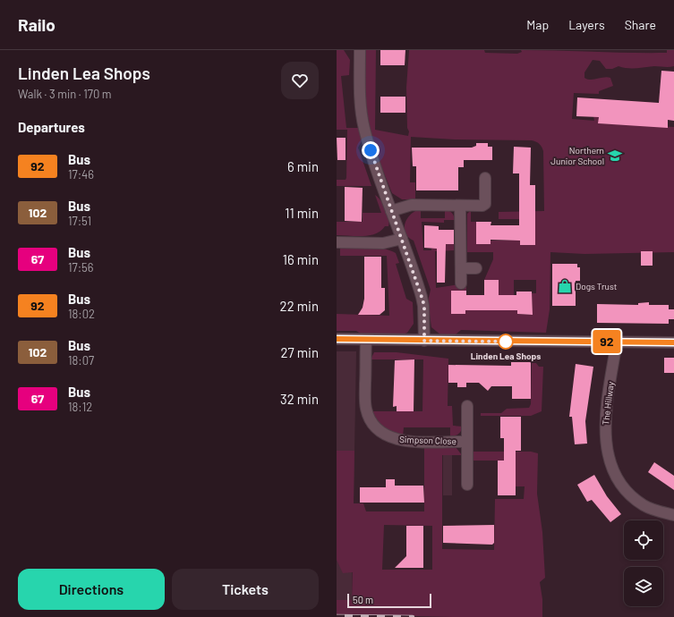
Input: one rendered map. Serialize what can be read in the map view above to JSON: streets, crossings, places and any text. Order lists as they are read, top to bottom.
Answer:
{
  "streets": {
    "street": ["The Hillway", "Simpson Close"]
  },
  "places": {
    "school or university": ["Northern Junior School"],
    "shop": ["Dogs Trust"],
    "other": ["Linden Lea Shops"]
  },
  "lines": ["bus line 92"],
  "scale_bar": "50 m",
  "page": {
    "header": "Railo",
    "nav": ["Map", "Layers", "Share"],
    "heading": [
      ["Linden Lea Shops", "Walk · 3 min · 170 m"],
      "Departures"
    ],
    "on_map": "92",
    "list": [
      {
        "mark": "92",
        "name": "Bus",
        "note": "17:46",
        "value": "6 min"
      },
      {
        "mark": "102",
        "name": "Bus",
        "note": "17:51",
        "value": "11 min"
      },
      {
        "mark": "67",
        "name": "Bus",
        "note": "17:56",
        "value": "16 min"
      },
      {
        "mark": "92",
        "name": "Bus",
        "note": "18:02",
        "value": "22 min"
      },
      {
        "mark": "102",
        "name": "Bus",
        "note": "18:07",
        "value": "27 min"
      },
      {
        "mark": "67",
        "name": "Bus",
        "note": "18:12",
        "value": "32 min"
      }
    ],
    "buttons": ["Directions", "Tickets"],
    "scale": "50 m"
  }
}
